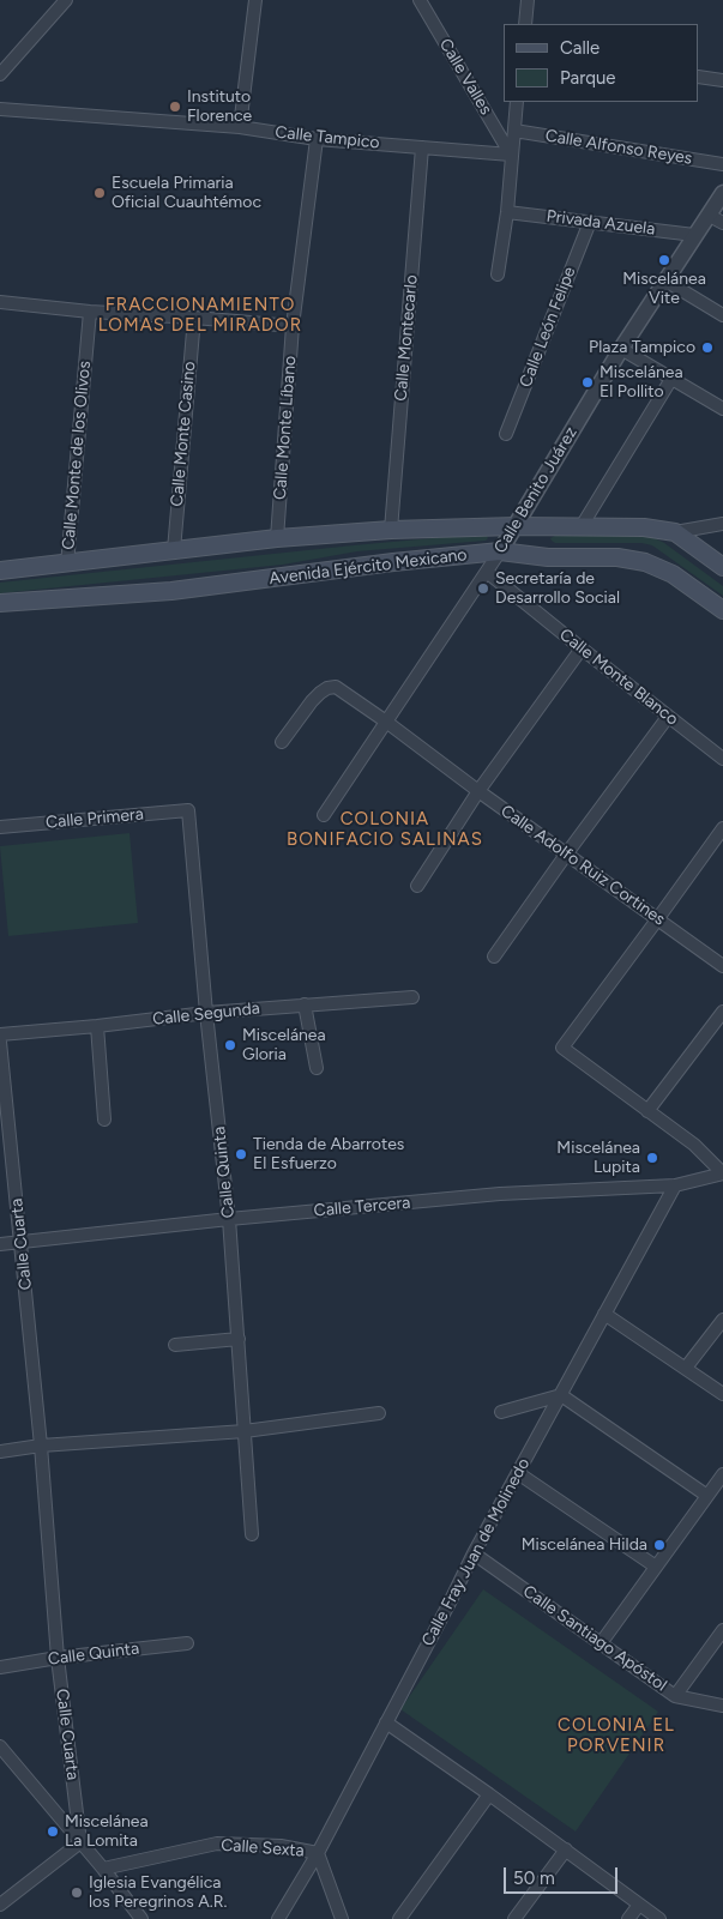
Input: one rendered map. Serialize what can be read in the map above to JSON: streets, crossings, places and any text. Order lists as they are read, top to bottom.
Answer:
{
  "streets": {
    "main road": ["Avenida Ejército Mexicano"],
    "street": [
      "Calle Valles",
      "Calle Tampico",
      "Calle Alfonso Reyes",
      "Privada Azuela",
      "Calle León Felipe",
      "Calle Montecarlo",
      "Calle Monte Líbano",
      "Calle Monte Casino",
      "Calle Monte de los Olivos",
      "Calle Benito Juárez",
      "Calle Monte Blanco",
      "Calle Primera",
      "Calle Adolfo Ruiz Cortines",
      "Calle Segunda",
      "Calle Quinta",
      "Calle Tercera",
      "Calle Cuarta",
      "Calle Fray Juan de Molinedo",
      "Calle Santiago Apóstol",
      "Calle Sexta"
    ]
  },
  "crossings": [
    ["Calle Valles", "Calle Tampico"],
    ["Calle Tampico", "Calle Montecarlo"],
    ["Calle Tampico", "Calle Monte Líbano"],
    ["Privada Azuela", "Calle León Felipe"],
    ["Privada Azuela", "Calle Benito Juárez"],
    ["Calle Montecarlo", "Avenida Ejército Mexicano"],
    ["Calle Monte Líbano", "Avenida Ejército Mexicano"],
    ["Calle Monte Casino", "Avenida Ejército Mexicano"],
    ["Calle Monte de los Olivos", "Avenida Ejército Mexicano"],
    ["Calle Benito Juárez", "Avenida Ejército Mexicano"],
    ["Calle Benito Juárez", "Calle Monte Blanco"],
    ["Calle Benito Juárez", "Calle Adolfo Ruiz Cortines"],
    ["Calle Primera", "Calle Quinta"],
    ["Calle Segunda", "Calle Quinta"],
    ["Calle Quinta", "Calle Tercera"],
    ["Calle Quinta", "Calle Cuarta"],
    ["Calle Tercera", "Calle Cuarta"],
    ["Calle Tercera", "Calle Fray Juan de Molinedo"],
    ["Calle Fray Juan de Molinedo", "Calle Santiago Apóstol"],
    ["Calle Fray Juan de Molinedo", "Calle Sexta"]
  ],
  "districts": ["FRACCIONAMIENTO LOMAS DEL MIRADOR", "COLONIA BONIFACIO SALINAS", "COLONIA EL PORVENIR"],
  "places": [
    "Instituto Florence",
    "Escuela Primaria Oficial Cuauhtémoc",
    "Miscelánea Vite",
    "Plaza Tampico",
    "Miscelánea El Pollito",
    "Secretaría de Desarrollo Social",
    "Miscelánea Gloria",
    "Tienda de Abarrotes El Esfuerzo",
    "Miscelánea Lupita",
    "Miscelánea Hilda",
    "Miscelánea La Lomita",
    "Iglesia Evangélica los Peregrinos A.R."
  ],
  "legend": ["Calle", "Parque"],
  "scale_bar": "50 m"
}
